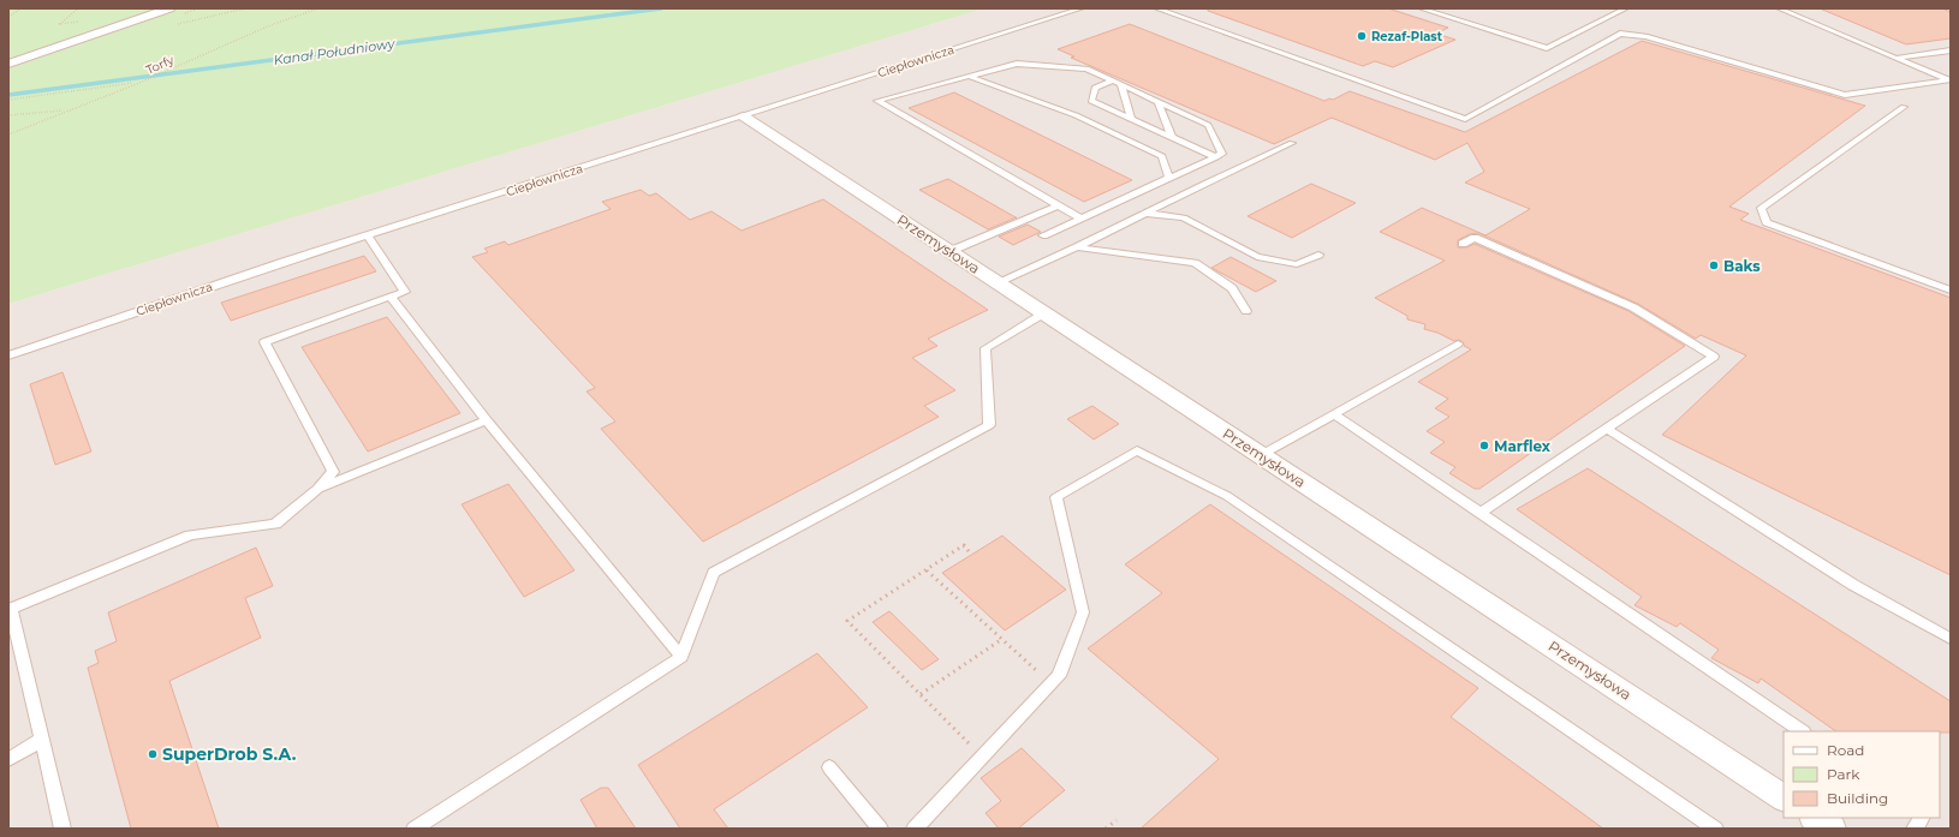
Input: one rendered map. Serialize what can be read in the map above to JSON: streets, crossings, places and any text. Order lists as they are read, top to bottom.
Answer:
{
  "streets": {
    "street": ["Przemysłowa"],
    "lane": ["Ciepłownicza"],
    "path": ["Torfy"]
  },
  "crossings": [
    ["Ciepłownicza", "Przemysłowa"]
  ],
  "water": ["Kanał Południowy"],
  "places": [
    "Rezaf-Plast",
    "Baks",
    "Marflex",
    "SuperDrob S.A."
  ],
  "legend": ["Road", "Park", "Building"]
}
